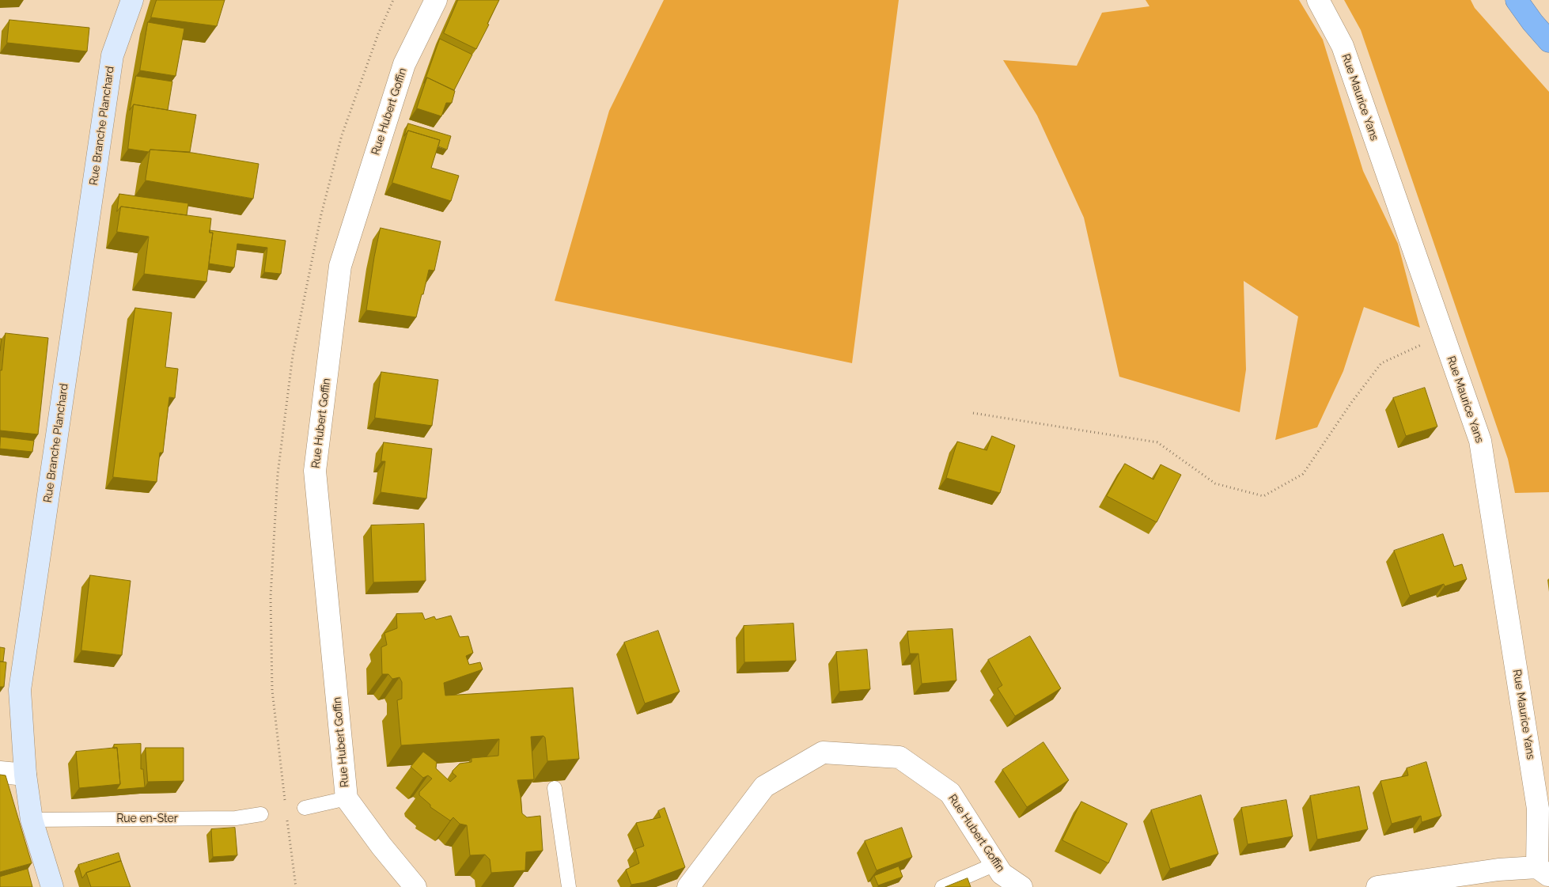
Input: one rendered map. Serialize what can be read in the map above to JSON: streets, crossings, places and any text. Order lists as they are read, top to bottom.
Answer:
{
  "streets": {
    "main road": ["Rue Branche Planchard"],
    "street": ["Rue Maurice Yans", "Rue Hubert Goffin"],
    "lane": ["Rue en-Ster"]
  },
  "crossings": [
    ["Rue Branche Planchard", "Rue en-Ster"]
  ]
}
